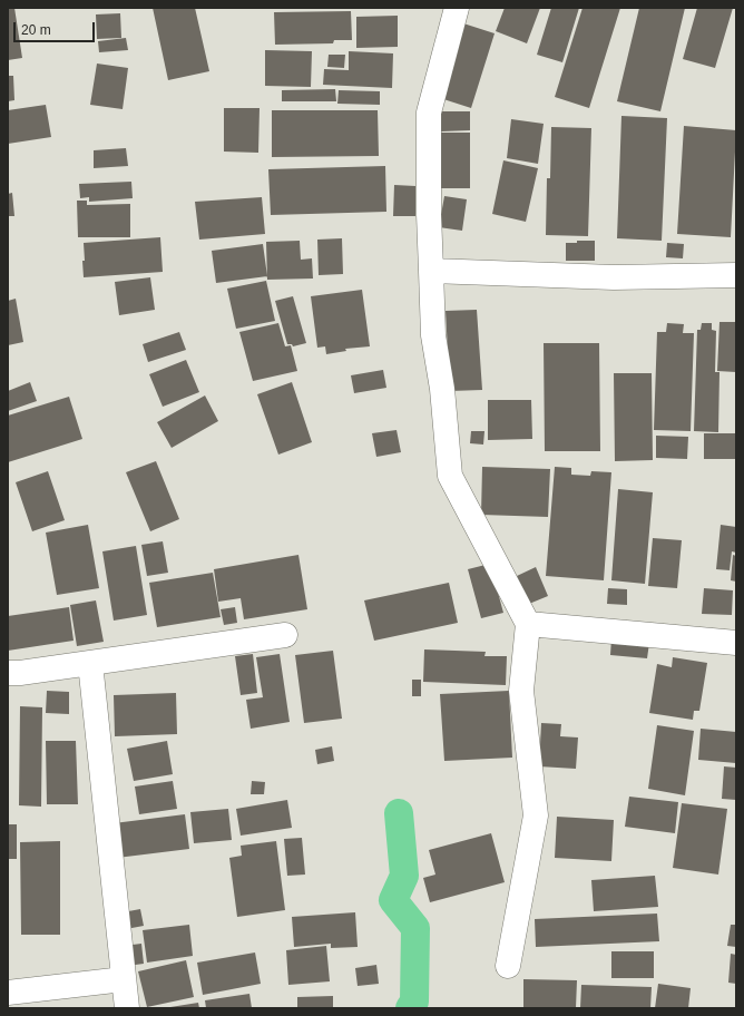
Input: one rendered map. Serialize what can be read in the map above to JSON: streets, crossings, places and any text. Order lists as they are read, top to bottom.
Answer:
{
  "scale_bar": "20 m"
}
